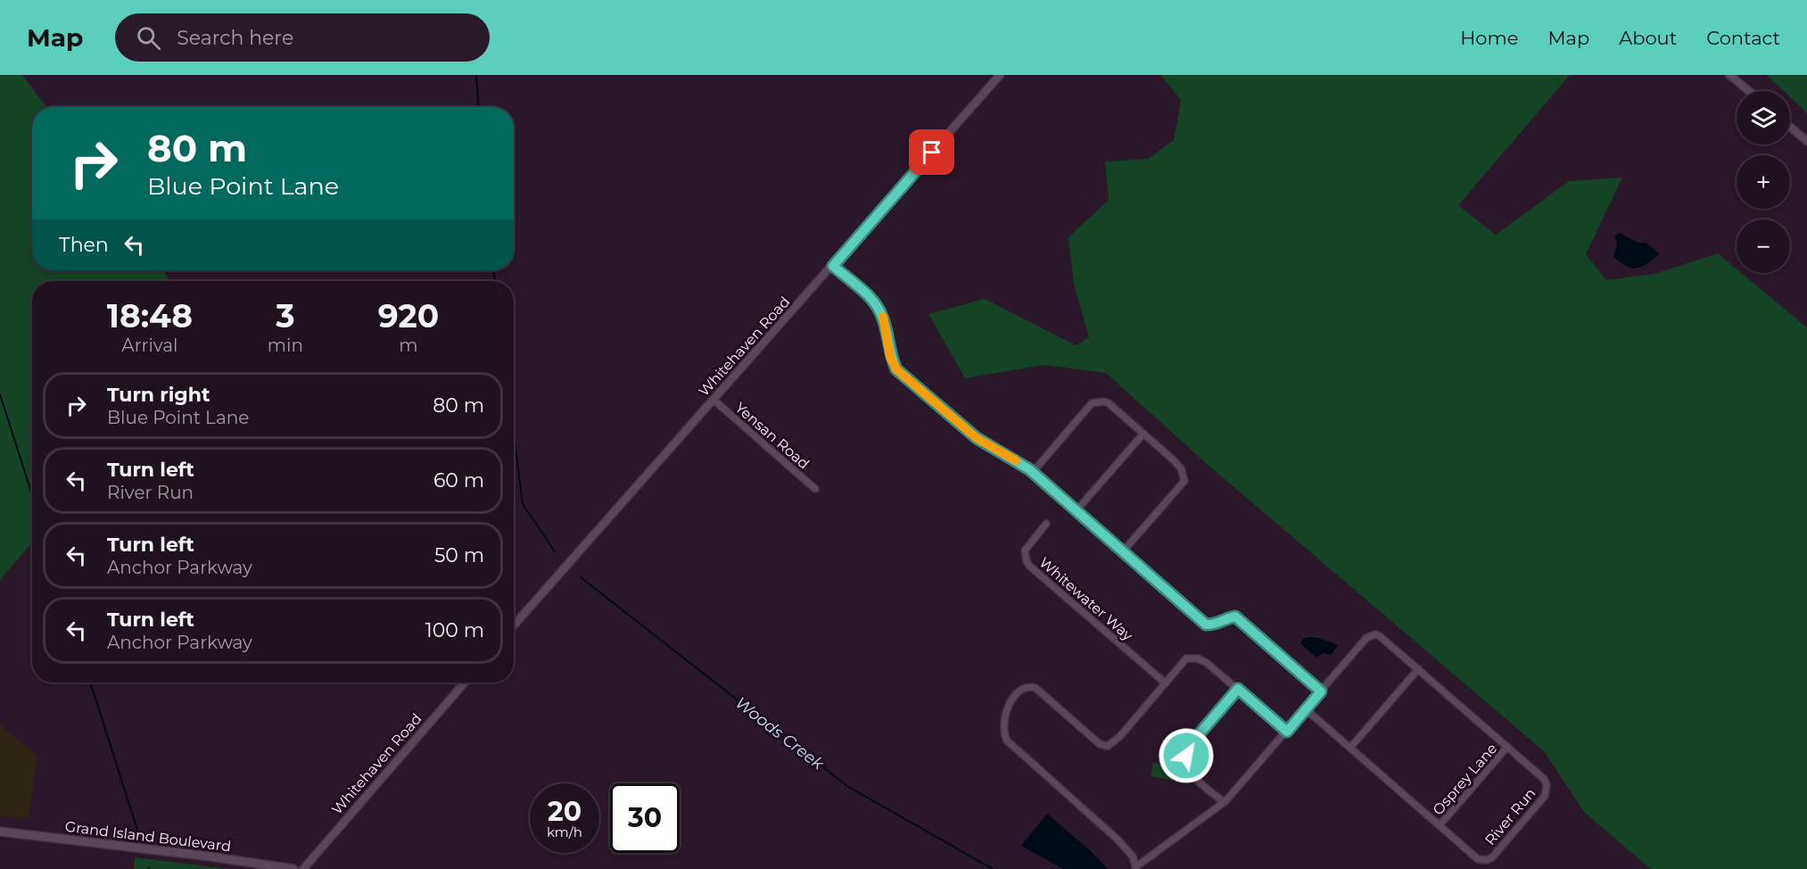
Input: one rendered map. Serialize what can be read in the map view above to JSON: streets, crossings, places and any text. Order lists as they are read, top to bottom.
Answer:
{
  "streets": {
    "main road": ["Grand Island Boulevard"],
    "street": [
      "Whitehaven Road",
      "Yensan Road",
      "Whitewater Way",
      "Osprey Lane",
      "River Run"
    ]
  },
  "crossings": [
    ["Whitehaven Road", "Yensan Road"],
    ["Osprey Lane", "River Run"]
  ],
  "water": ["Woods Creek"],
  "page": {
    "header": "Map",
    "search": "Search here",
    "nav": [
      "Home",
      "Map",
      "About",
      "Contact"
    ],
    "map_buttons": ["+", "−"],
    "turn": ["80 m", "Blue Point Lane"],
    "then": "Then",
    "eta": [
      "18:48",
      "Arrival",
      "3",
      "min",
      "920",
      "m"
    ],
    "list": [
      {
        "name": "Turn right",
        "note": "Blue Point Lane",
        "value": "80 m"
      },
      {
        "name": "Turn left",
        "note": "River Run",
        "value": "60 m"
      },
      {
        "name": "Turn left",
        "note": "Anchor Parkway",
        "value": "50 m"
      },
      {
        "name": "Turn left",
        "note": "Anchor Parkway",
        "value": "100 m"
      }
    ],
    "speed": "20 km/h",
    "limit": "30"
  }
}
